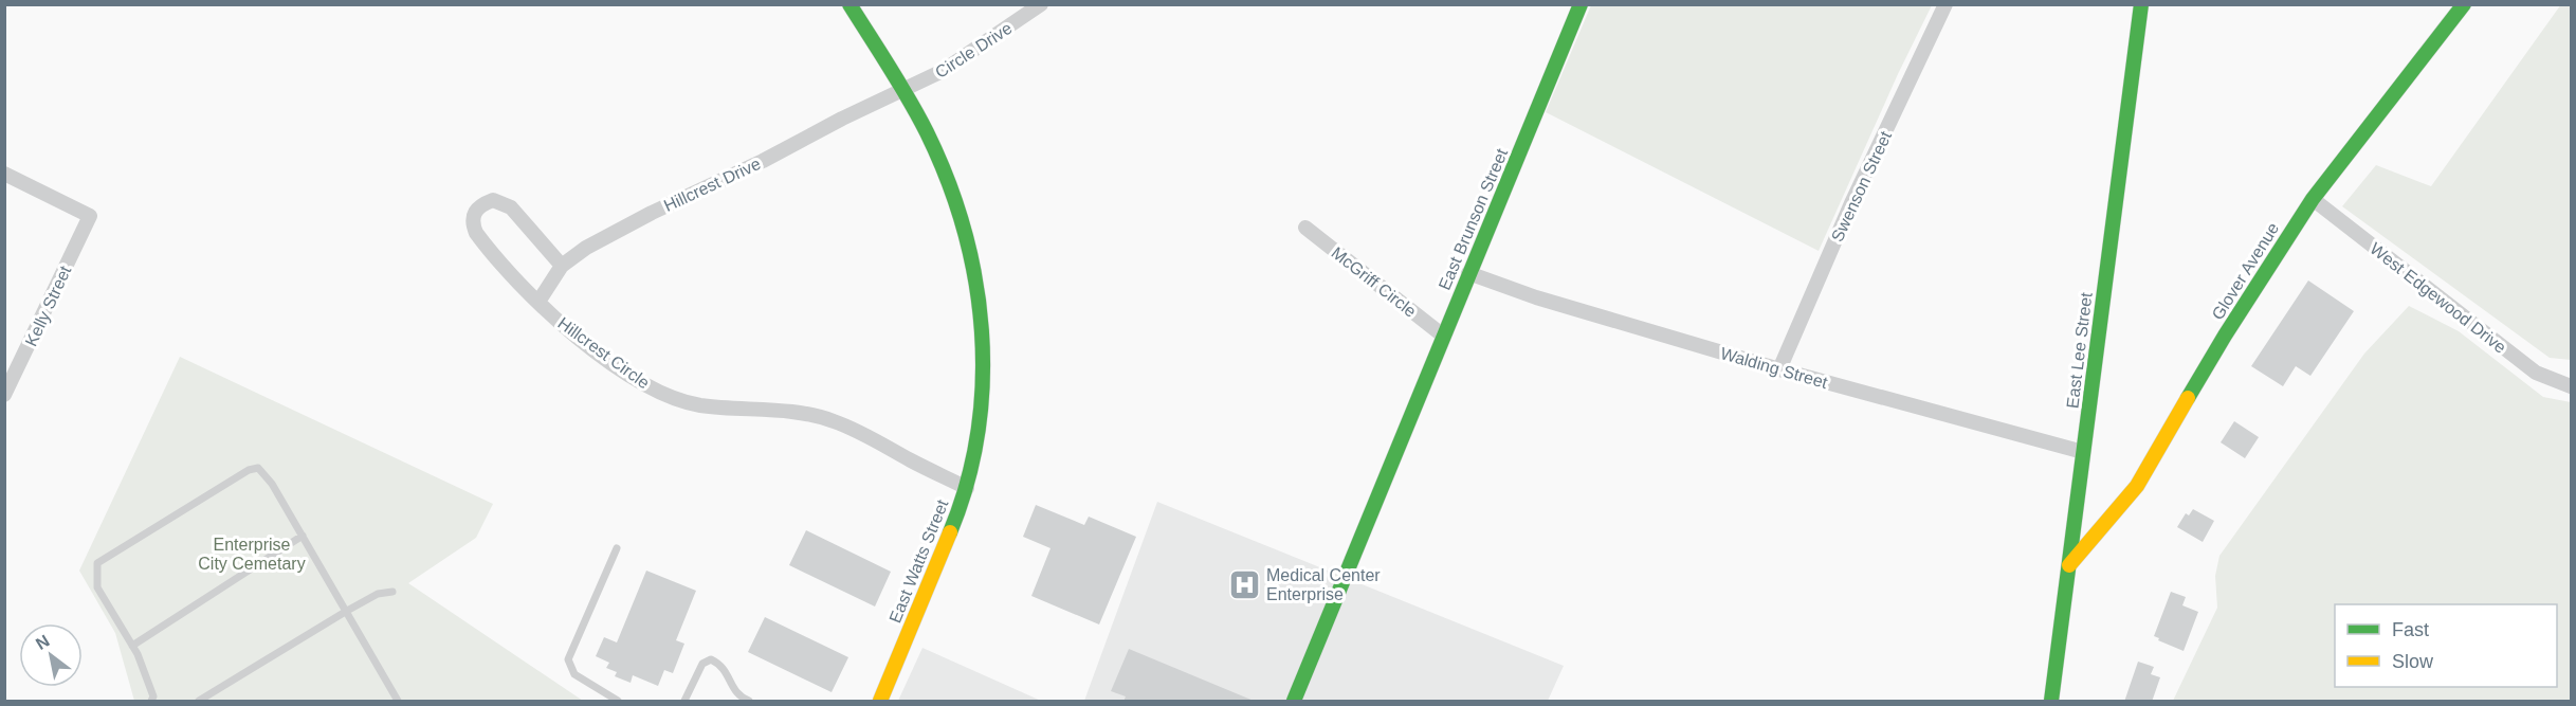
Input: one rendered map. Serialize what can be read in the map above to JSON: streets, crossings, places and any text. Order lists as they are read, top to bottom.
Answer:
{
  "streets": {
    "street": [
      "Circle Drive",
      "Hillcrest Drive",
      "Swenson Street",
      "East Brunson Street",
      "Glover Avenue",
      "McGriff Circle",
      "West Edgewood Drive",
      "Kelly Street",
      "East Lee Street",
      "Hillcrest Circle",
      "Walding Street",
      "East Watts Street"
    ]
  },
  "crossings": [
    ["Circle Drive", "Hillcrest Drive"],
    ["Circle Drive", "East Watts Street"],
    ["Hillcrest Drive", "Hillcrest Circle"],
    ["Hillcrest Drive", "East Watts Street"],
    ["Swenson Street", "Walding Street"],
    ["East Brunson Street", "McGriff Circle"],
    ["East Brunson Street", "Walding Street"],
    ["Glover Avenue", "West Edgewood Drive"],
    ["Glover Avenue", "East Lee Street"],
    ["East Lee Street", "Walding Street"],
    ["Hillcrest Circle", "East Watts Street"]
  ],
  "parks": ["Enterprise City Cemetary"],
  "places": {
    "hospital": ["Medical Center Enterprise"]
  },
  "legend": ["Fast", "Slow"],
  "north": "top left"
}
